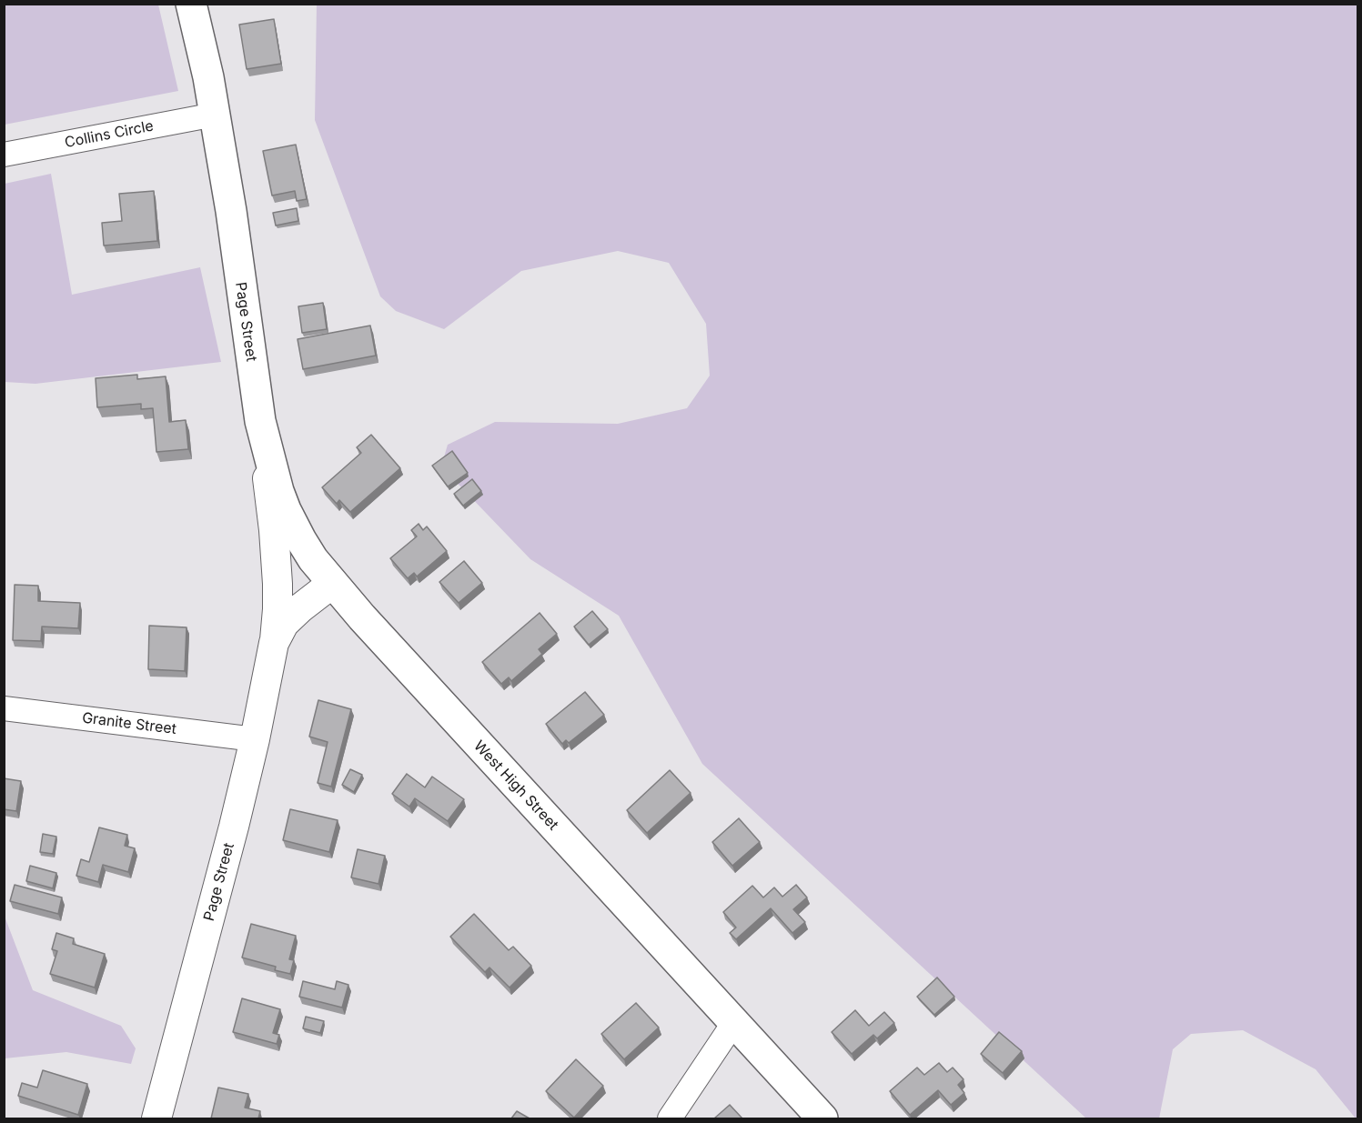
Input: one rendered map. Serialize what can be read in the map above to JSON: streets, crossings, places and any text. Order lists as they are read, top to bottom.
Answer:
{
  "streets": {
    "main road": ["Page Street", "West High Street"],
    "street": ["Collins Circle", "Granite Street"]
  },
  "crossings": [
    ["Collins Circle", "Page Street"],
    ["Page Street", "Granite Street"],
    ["Page Street", "West High Street"]
  ]
}
